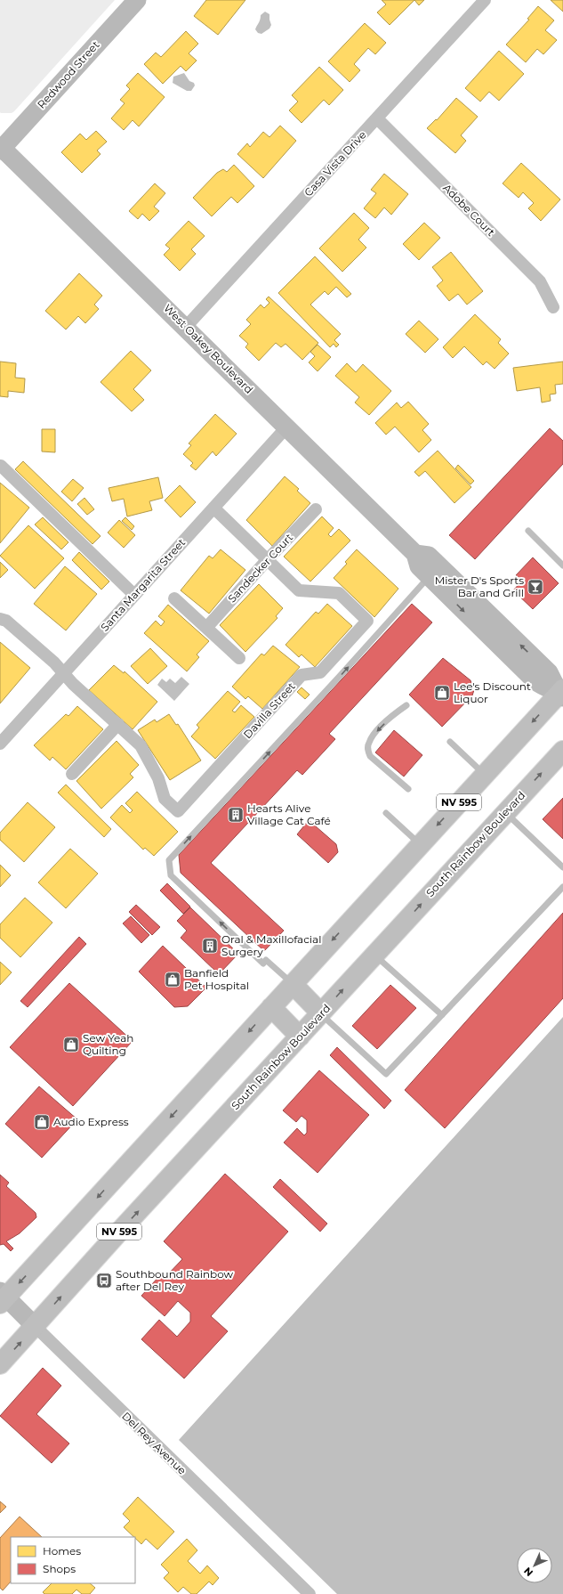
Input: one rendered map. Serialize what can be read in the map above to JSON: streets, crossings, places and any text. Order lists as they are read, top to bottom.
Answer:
{
  "streets": {
    "main road": [
      "Redwood Street",
      "West Oakey Boulevard",
      "NV 595",
      "South Rainbow Boulevard",
      "Del Rey Avenue"
    ],
    "street": [
      "Casa Vista Drive",
      "Adobe Court",
      "Sandecker Court",
      "Santa Margarita Street",
      "Davilla Street"
    ]
  },
  "crossings": [
    ["Redwood Street", "West Oakey Boulevard"],
    ["Casa Vista Drive", "Adobe Court"],
    ["Casa Vista Drive", "West Oakey Boulevard"],
    ["West Oakey Boulevard", "Santa Margarita Street"],
    ["West Oakey Boulevard", "NV 595"],
    ["Sandecker Court", "Davilla Street"],
    ["NV 595", "Del Rey Avenue"],
    ["South Rainbow Boulevard", "Del Rey Avenue"]
  ],
  "places": {
    "bar": ["Mister D's Sports Bar and Grill"],
    "shop": [
      "Lee's Discount Liquor",
      "Banfield Pet Hospital",
      "Sew Yeah Quilting",
      "Audio Express"
    ],
    "building": ["Hearts Alive Village Cat Café", "Oral & Maxillofacial Surgery"],
    "bus stop": ["Southbound Rainbow after Del Rey"]
  },
  "legend": ["Homes", "Shops"],
  "north": "bottom left"
}
